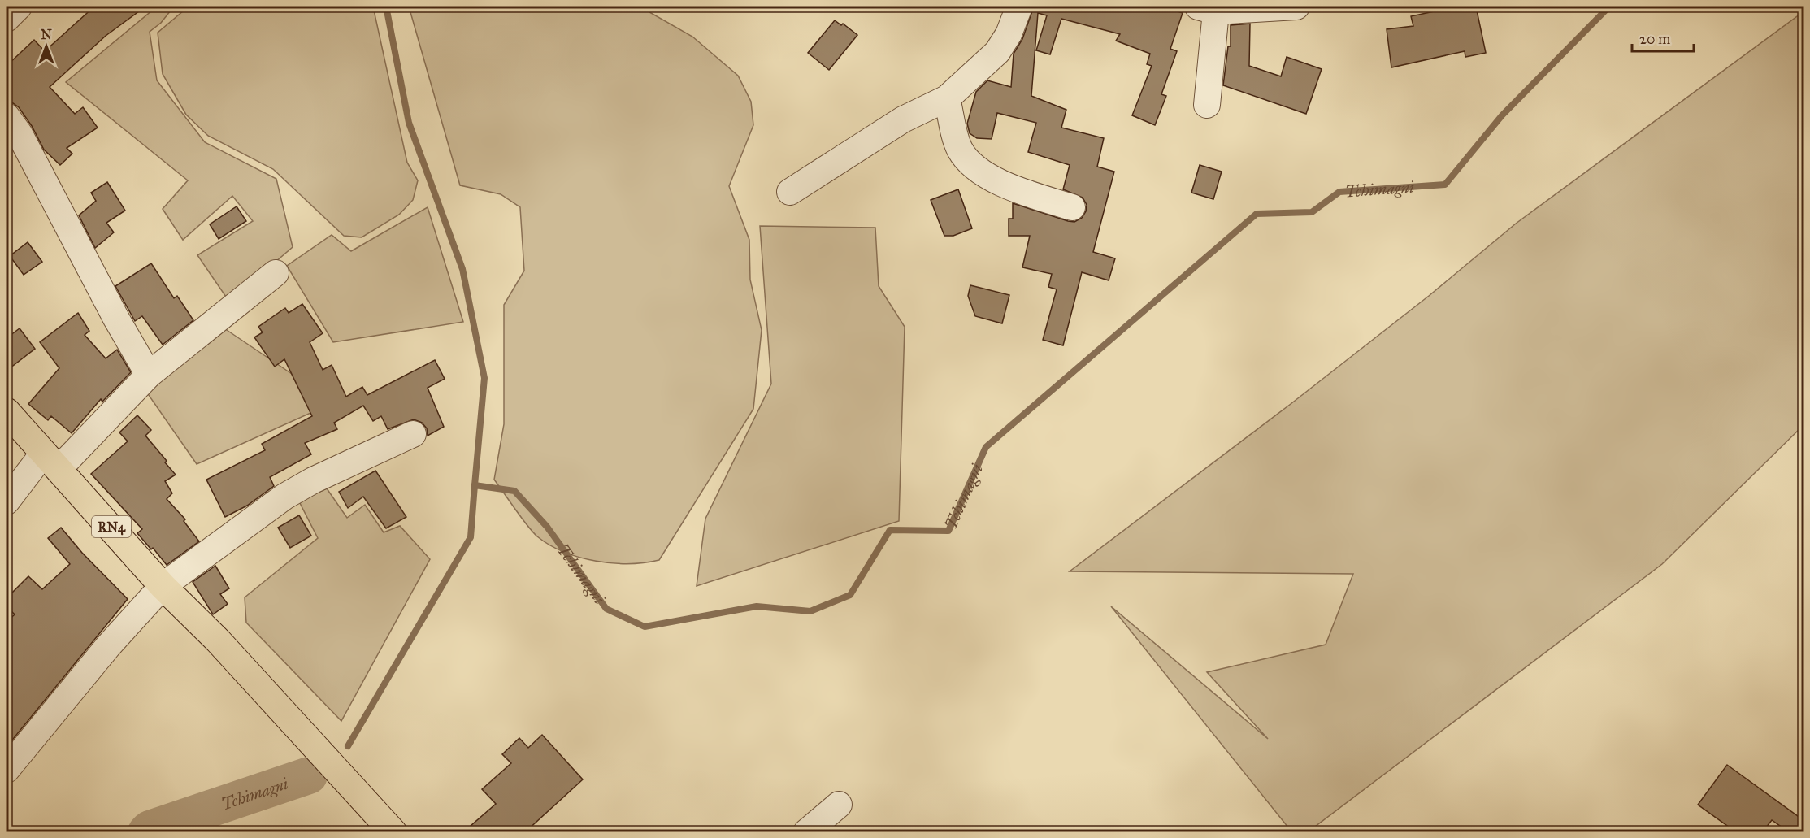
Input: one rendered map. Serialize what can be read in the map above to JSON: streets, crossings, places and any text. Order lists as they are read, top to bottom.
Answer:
{
  "streets": {
    "highway": ["RN4"]
  },
  "water": ["Tchimagni"],
  "scale_bar": "20 m",
  "north": "top"
}
